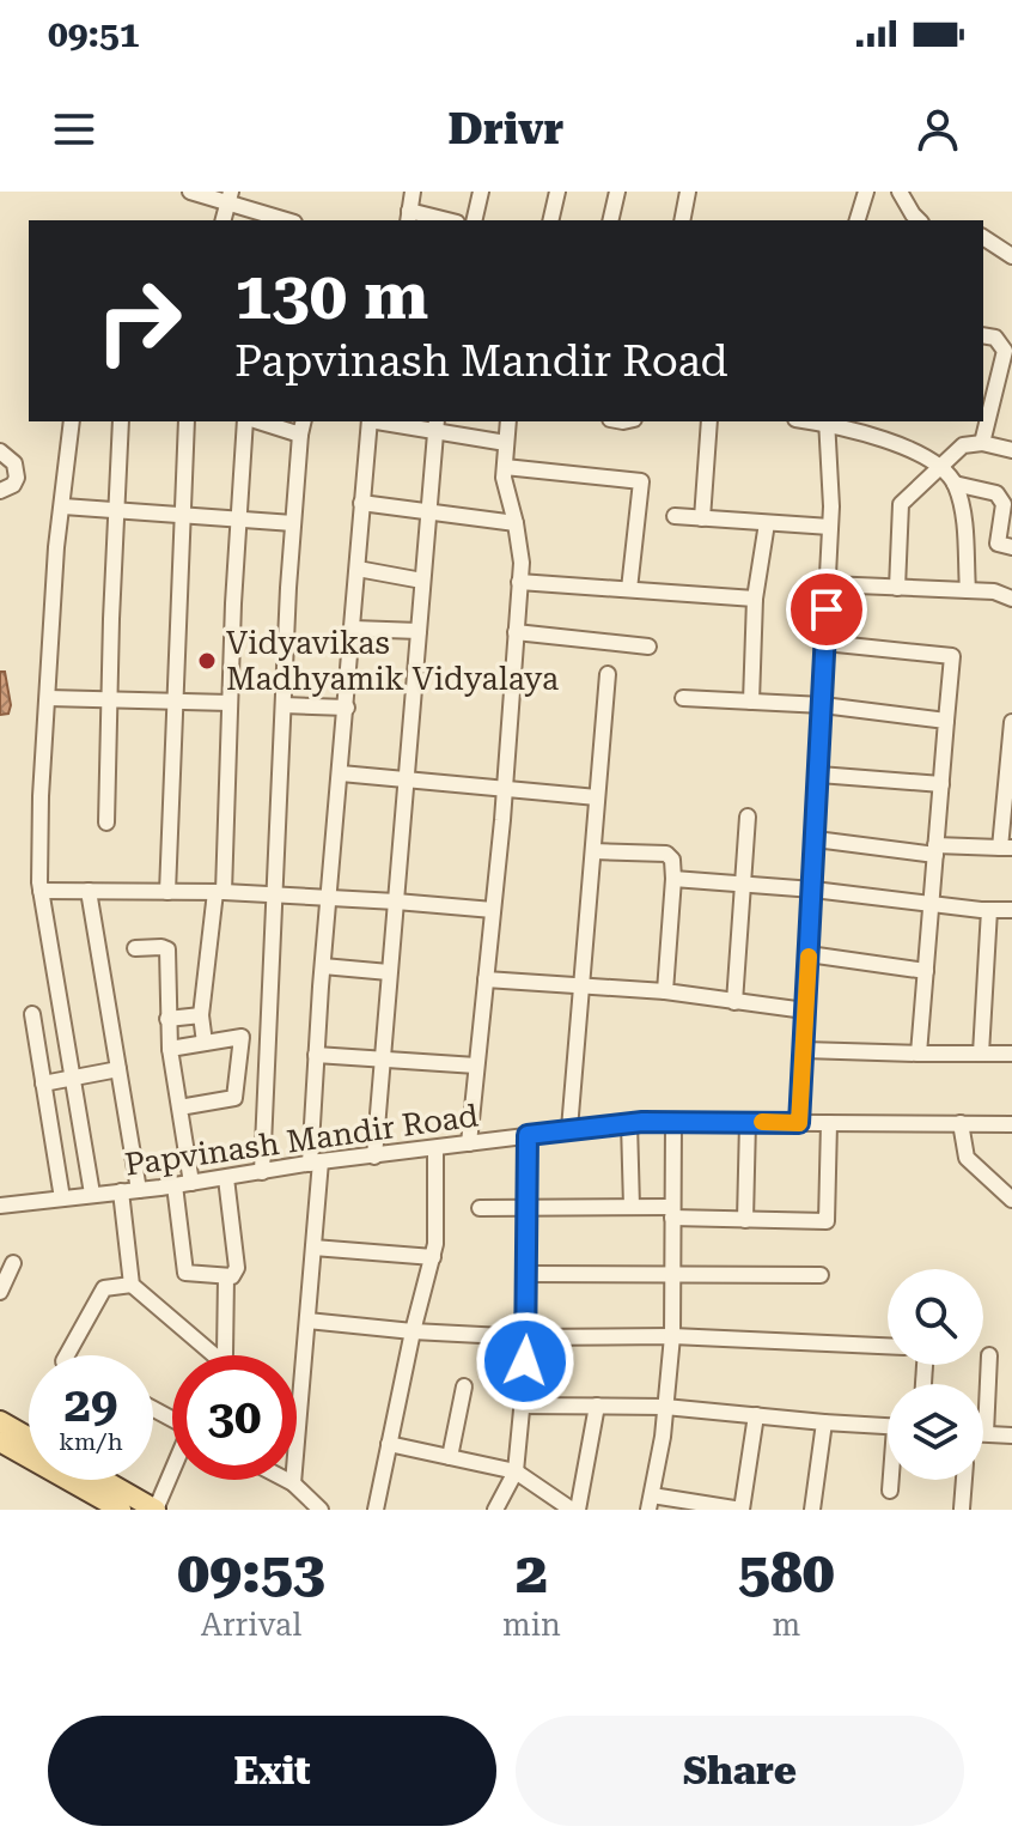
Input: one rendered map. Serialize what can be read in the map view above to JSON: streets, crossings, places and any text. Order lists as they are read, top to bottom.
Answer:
{
  "streets": {
    "street": ["Papvinash Mandir Road"]
  },
  "places": ["Vidyavikas Madhyamik Vidyalaya"],
  "page": {
    "status": "09:51",
    "header": "Drivr",
    "turn": ["130 m", "Papvinash Mandir Road"],
    "speed": "29 km/h",
    "limit": "30",
    "eta": [
      "09:53",
      "Arrival",
      "2",
      "min",
      "580",
      "m"
    ],
    "buttons": ["Exit", "Share"]
  }
}
